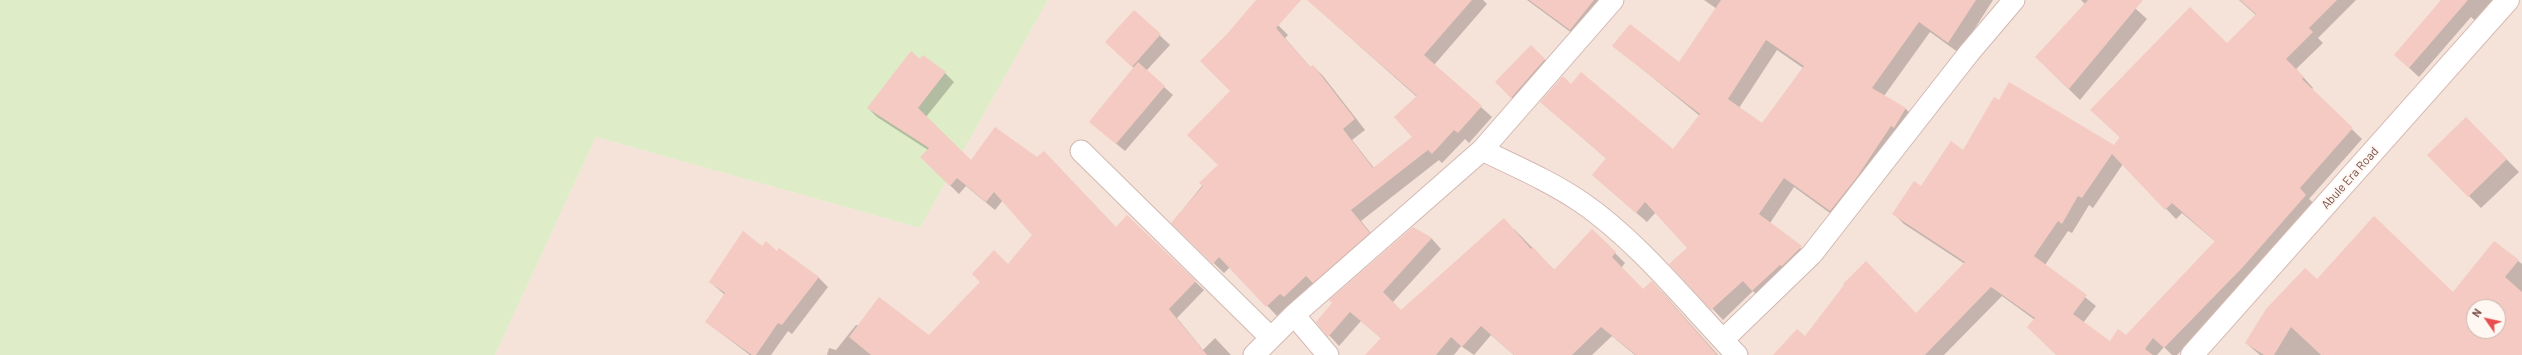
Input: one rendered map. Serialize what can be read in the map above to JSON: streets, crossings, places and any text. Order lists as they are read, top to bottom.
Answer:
{
  "streets": {
    "street": ["Abule Era Road"]
  },
  "north": "top left"
}
